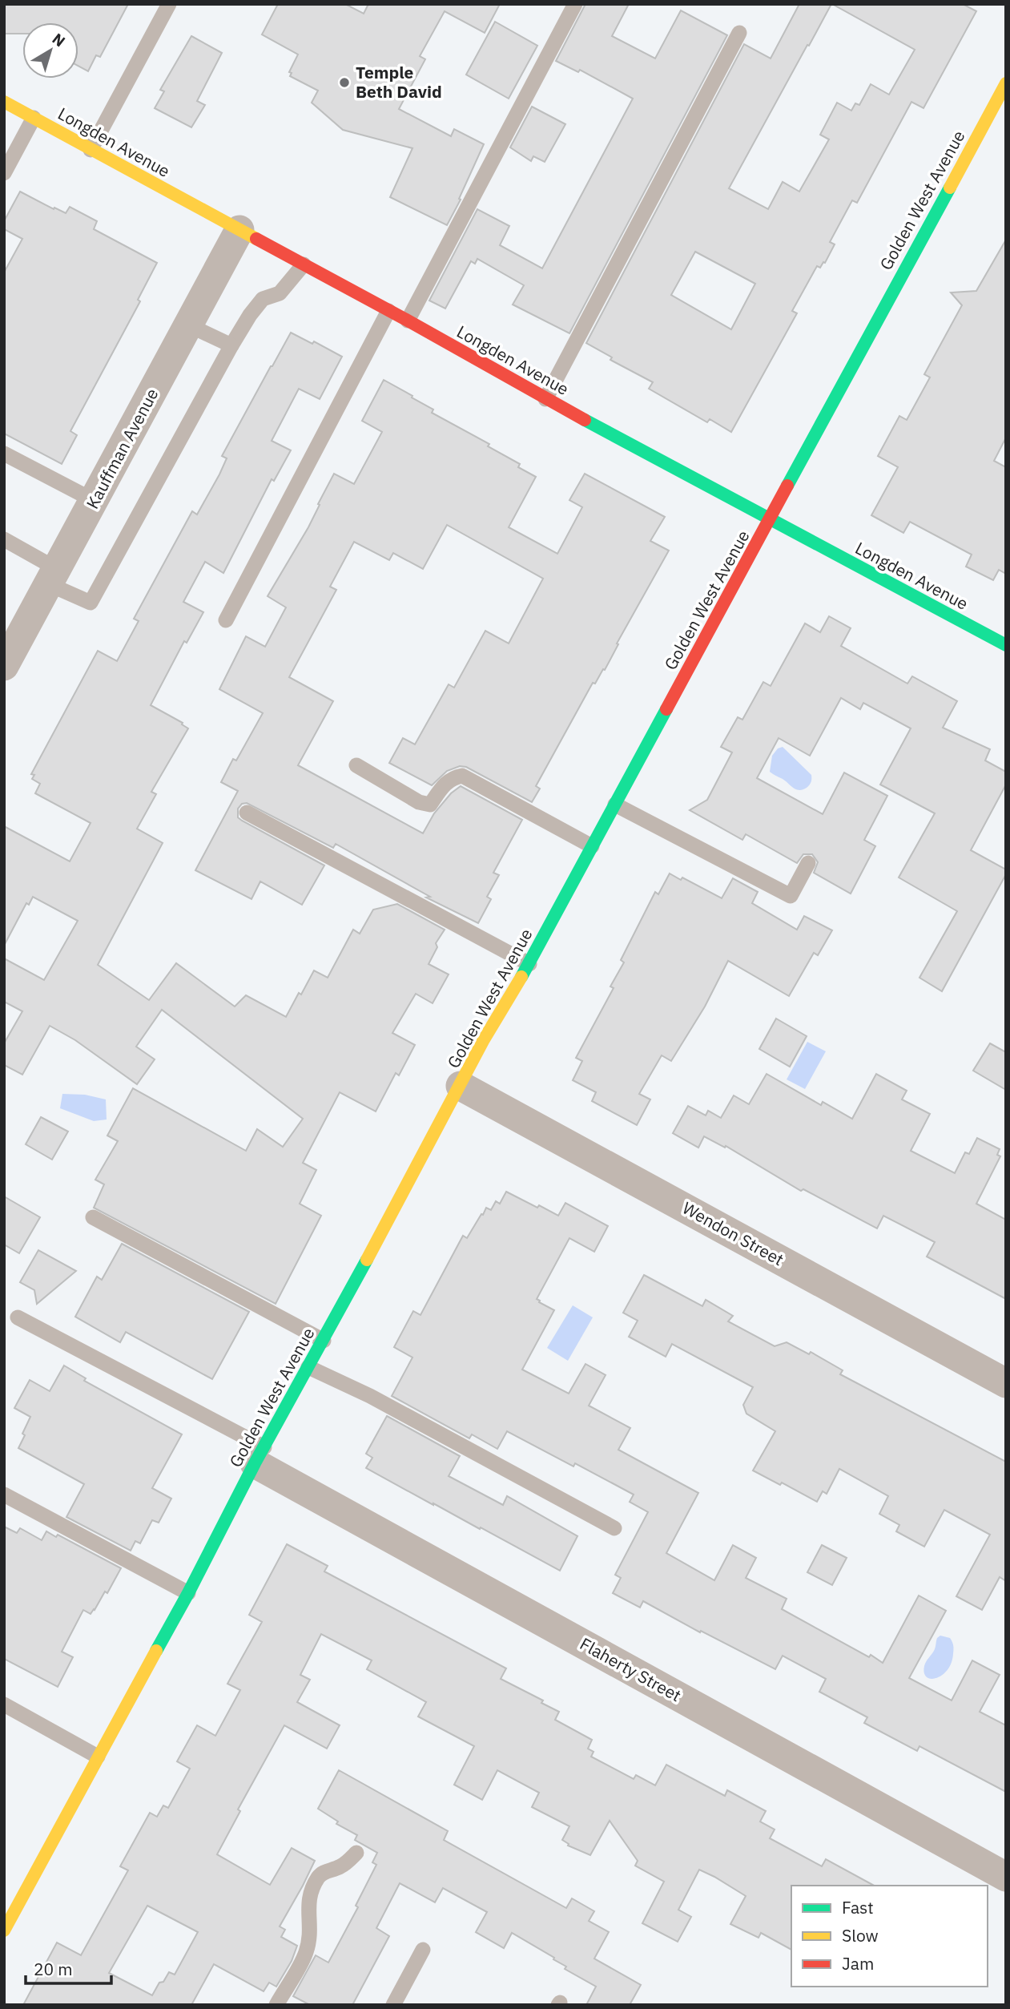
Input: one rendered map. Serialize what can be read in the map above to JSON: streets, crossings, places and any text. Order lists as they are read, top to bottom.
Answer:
{
  "streets": {
    "street": [
      "Longden Avenue",
      "Golden West Avenue",
      "Kauffman Avenue",
      "Wendon Street",
      "Flaherty Street"
    ]
  },
  "crossings": [
    ["Longden Avenue", "Golden West Avenue"],
    ["Longden Avenue", "Kauffman Avenue"],
    ["Golden West Avenue", "Wendon Street"],
    ["Golden West Avenue", "Flaherty Street"]
  ],
  "places": ["Temple Beth David"],
  "legend": ["Fast", "Slow", "Jam"],
  "scale_bar": "20 m",
  "north": "top right"
}
